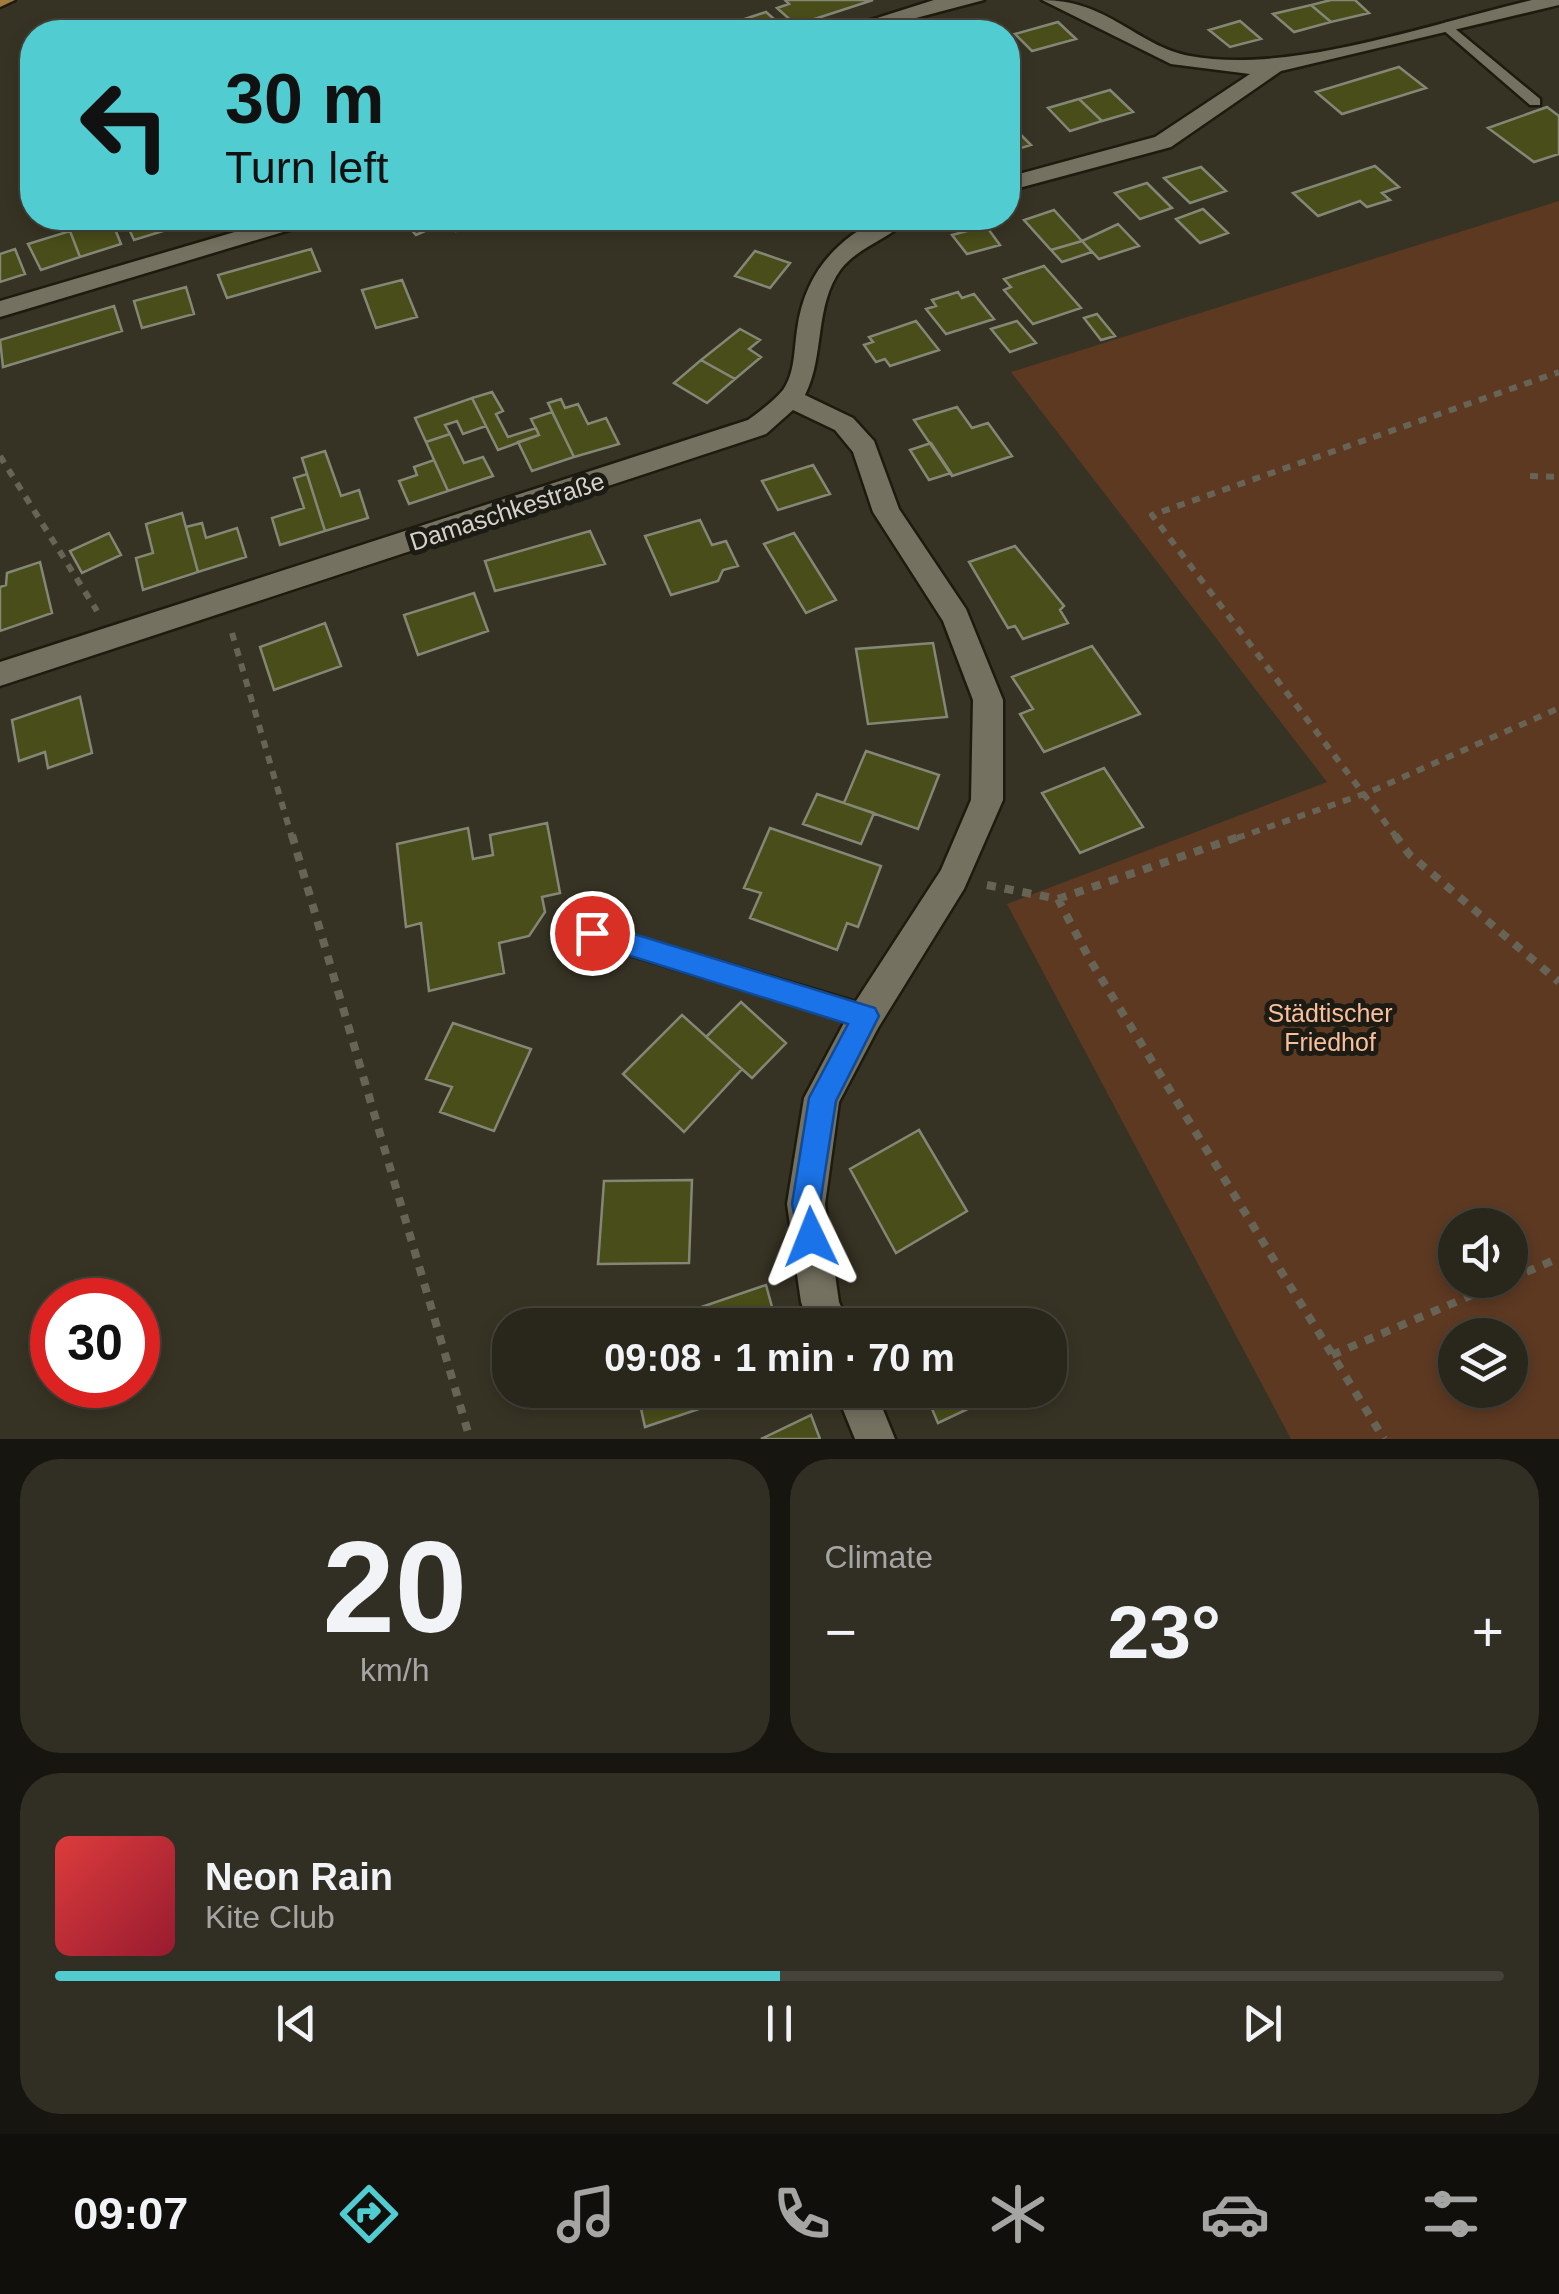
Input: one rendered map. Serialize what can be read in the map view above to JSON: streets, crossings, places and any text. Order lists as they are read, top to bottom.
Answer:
{
  "streets": {
    "street": ["Damaschkestraße"]
  },
  "parks": ["Städtischer Friedhof"],
  "page": {
    "turn": ["30 m", "Turn left"],
    "limit": "30",
    "trip": "09:08 · 1 min · 70 m",
    "tile": [
      ["20", "km/h"],
      "Climate"
    ],
    "heat": ["−", "23°", "+"],
    "song": ["Neon Rain", "Kite Club"],
    "tabs": "09:07"
  }
}
